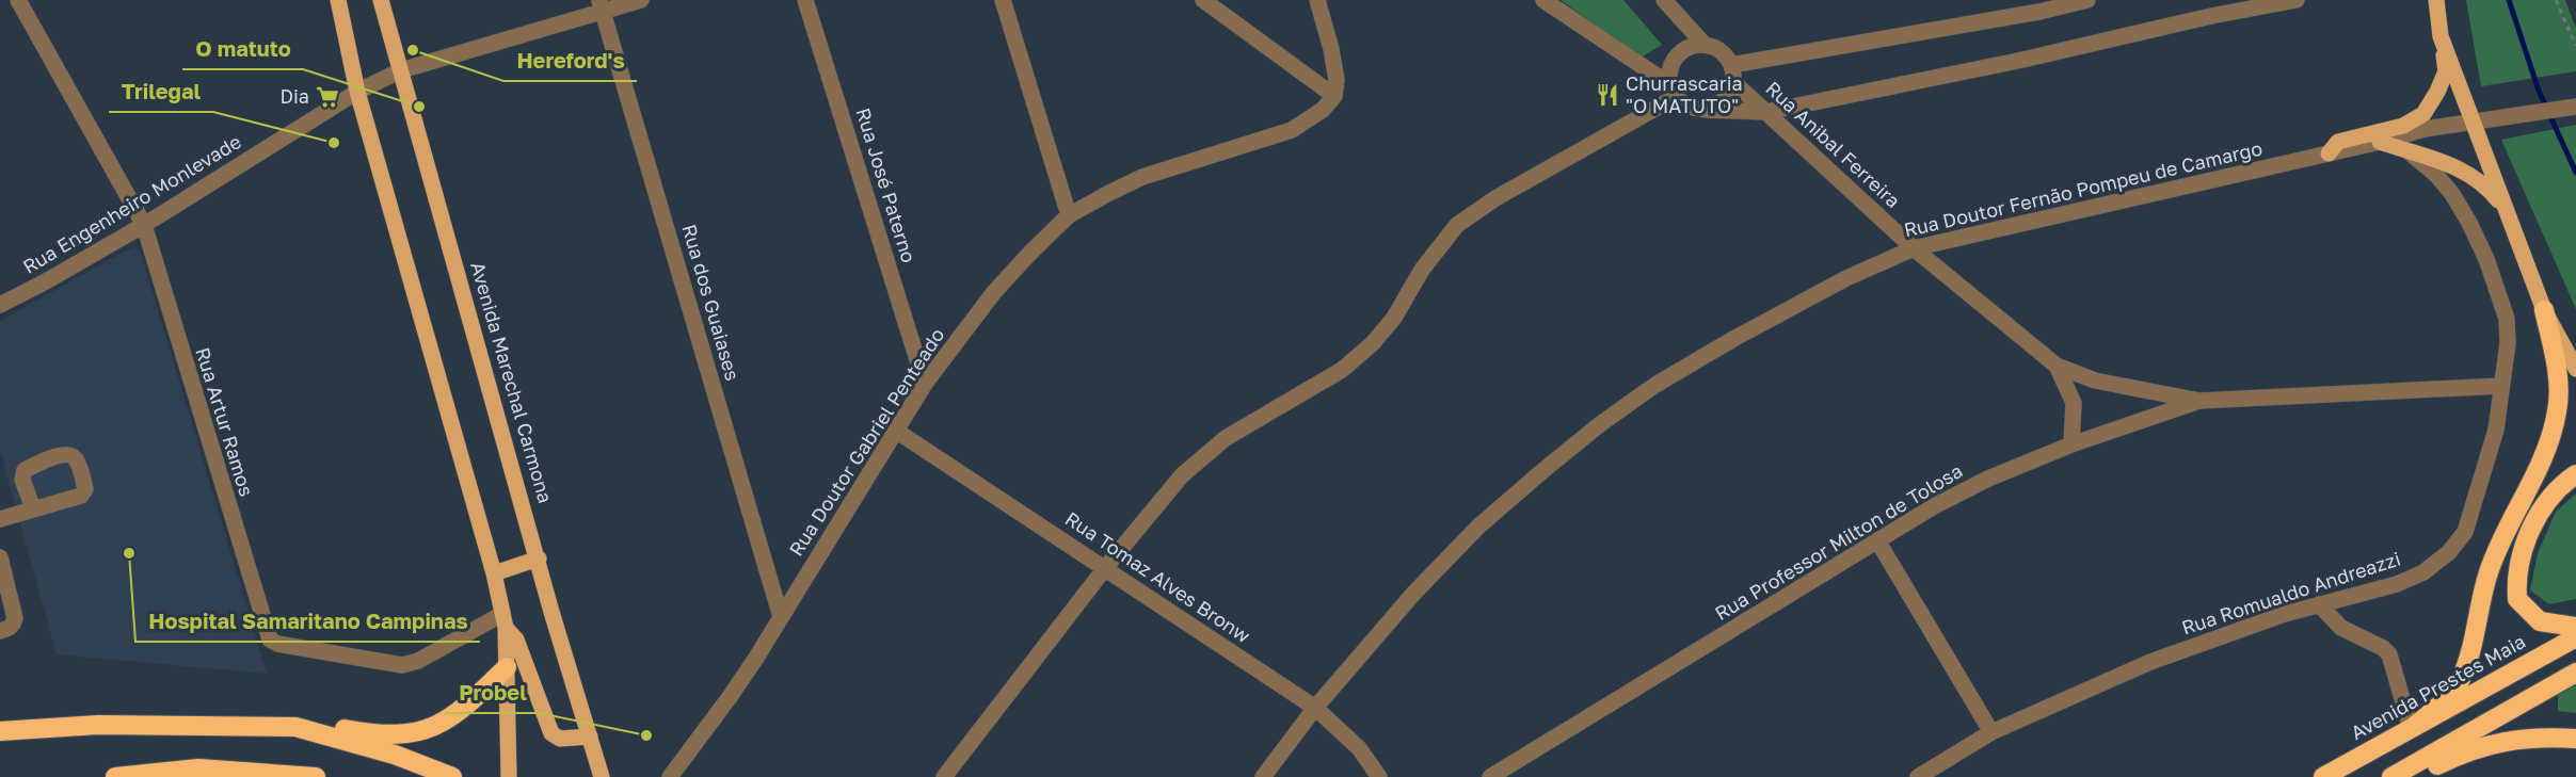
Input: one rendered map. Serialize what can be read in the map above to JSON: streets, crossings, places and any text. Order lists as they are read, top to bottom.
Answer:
{
  "streets": {
    "highway": ["Avenida Prestes Maia"],
    "main road": ["Avenida Marechal Carmona"],
    "street": [
      "Rua Anibal Ferreira",
      "Rua José Paterno",
      "Rua Doutor Fernão Pompeu de Camargo",
      "Rua Engenheiro Monlevade",
      "Rua dos Guaiases",
      "Rua Artur Ramos",
      "Rua Doutor Gabriel Penteado",
      "Rua Professor Milton de Tolosa",
      "Rua Tomaz Alves Bronw",
      "Rua Romualdo Andreazzi"
    ]
  },
  "crossings": [
    ["Rua Anibal Ferreira", "Rua Doutor Fernão Pompeu de Camargo"],
    ["Rua Anibal Ferreira", "Rua Professor Milton de Tolosa"],
    ["Rua José Paterno", "Rua Doutor Gabriel Penteado"],
    ["Rua Doutor Fernão Pompeu de Camargo", "Rua Tomaz Alves Bronw"],
    ["Rua Engenheiro Monlevade", "Rua dos Guaiases"],
    ["Rua Engenheiro Monlevade", "Avenida Marechal Carmona"],
    ["Rua Engenheiro Monlevade", "Rua Artur Ramos"],
    ["Rua dos Guaiases", "Rua Doutor Gabriel Penteado"],
    ["Rua Doutor Gabriel Penteado", "Rua Tomaz Alves Bronw"],
    ["Rua Professor Milton de Tolosa", "Rua Romualdo Andreazzi"]
  ],
  "places": {
    "other": [
      "Hereford's",
      "O matuto",
      "Trilegal",
      "Hospital Samaritano Campinas",
      "Probel"
    ],
    "restaurant": ["Churrascaria \"O MATUTO\""],
    "supermarket": ["Dia"]
  }
}
